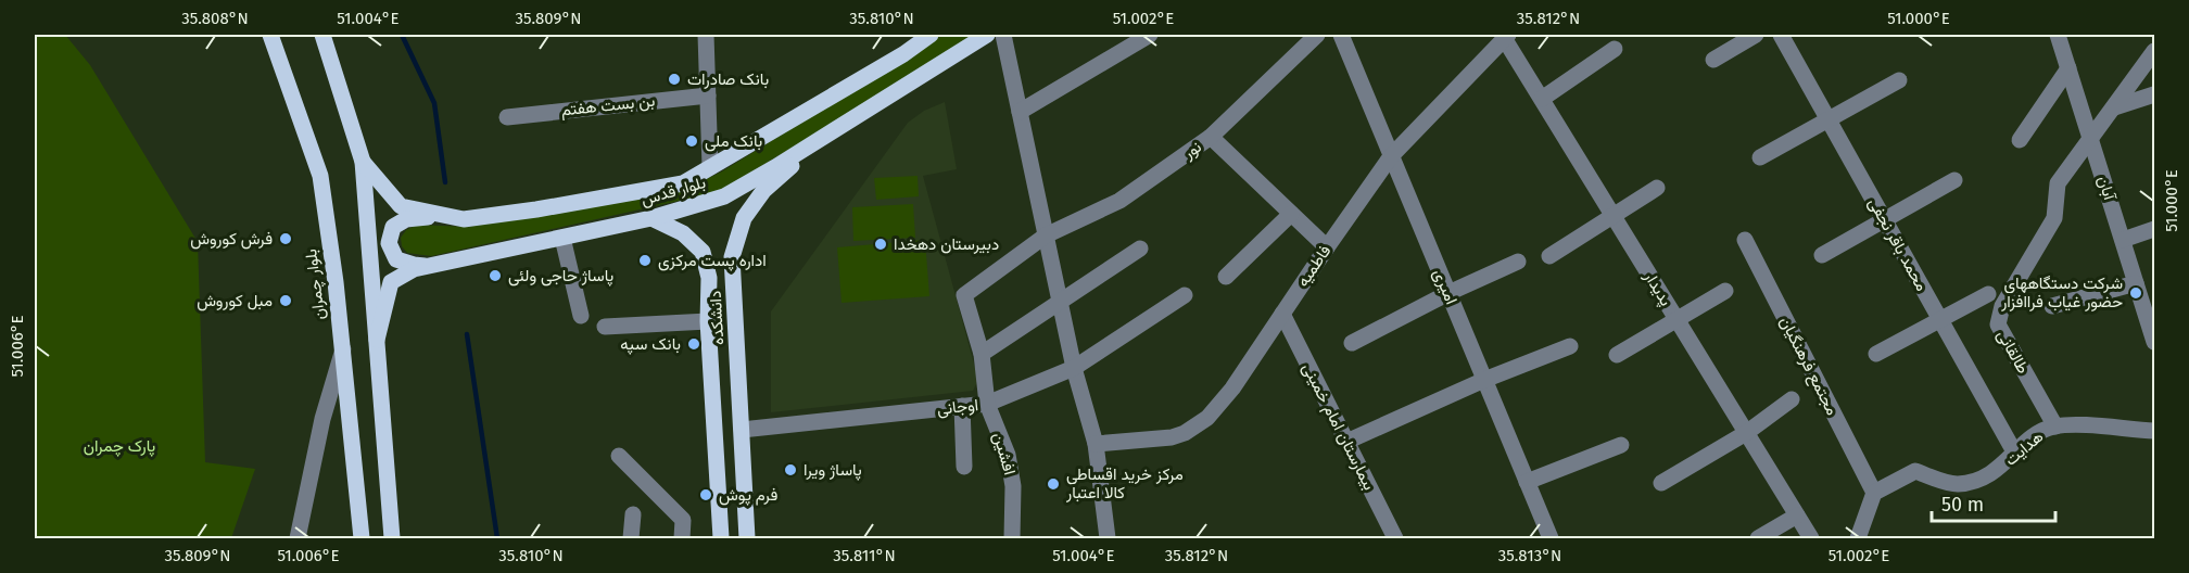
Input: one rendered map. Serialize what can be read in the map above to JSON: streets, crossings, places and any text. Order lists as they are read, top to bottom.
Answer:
{
  "streets": {
    "main road": ["بلوار قدس", "بلوار چمران", "دانشکده"],
    "street": [
      "بن بست هفتم",
      "نور",
      "آبان",
      "محمد باقر نجفی",
      "فاطمیه",
      "امیری",
      "پدیدار",
      "طالقانی",
      "مجتمع فرهنگیان",
      "اوجانی",
      "بیمارستان امام خمینی",
      "هدایت",
      "افشین"
    ]
  },
  "crossings": [
    ["نور", "افشین"],
    ["آبان", "طالقانی"],
    ["بلوار قدس", "دانشکده"],
    ["محمد باقر نجفی", "هدایت"],
    ["فاطمیه", "امیری"],
    ["فاطمیه", "پدیدار"],
    ["فاطمیه", "بیمارستان امام خمینی"],
    ["دانشکده", "اوجانی"],
    ["طالقانی", "هدایت"],
    ["مجتمع فرهنگیان", "هدایت"],
    ["اوجانی", "افشین"]
  ],
  "parks": ["پارک چمران"],
  "places": [
    "بانک صادرات",
    "بانک ملی",
    "فرش کوروش",
    "دبیرستان دهخدا",
    "اداره پست مرکزی",
    "پاساژ حاجی ولئی",
    "شرکت دستگاههای حضور غیاب فراافزار",
    "مبل کوروش",
    "بانک سپه",
    "پاساژ ویرا",
    "مرکز خرید اقساطی کالا اعتبار",
    "فرم پوش"
  ],
  "scale_bar": "50 m",
  "coordinates": [
    "35.808°N",
    "51.004°E",
    "35.809°N",
    "35.810°N",
    "51.002°E",
    "35.812°N",
    "51.000°E",
    "51.006°E",
    "35.811°N",
    "35.813°N"
  ]
}
